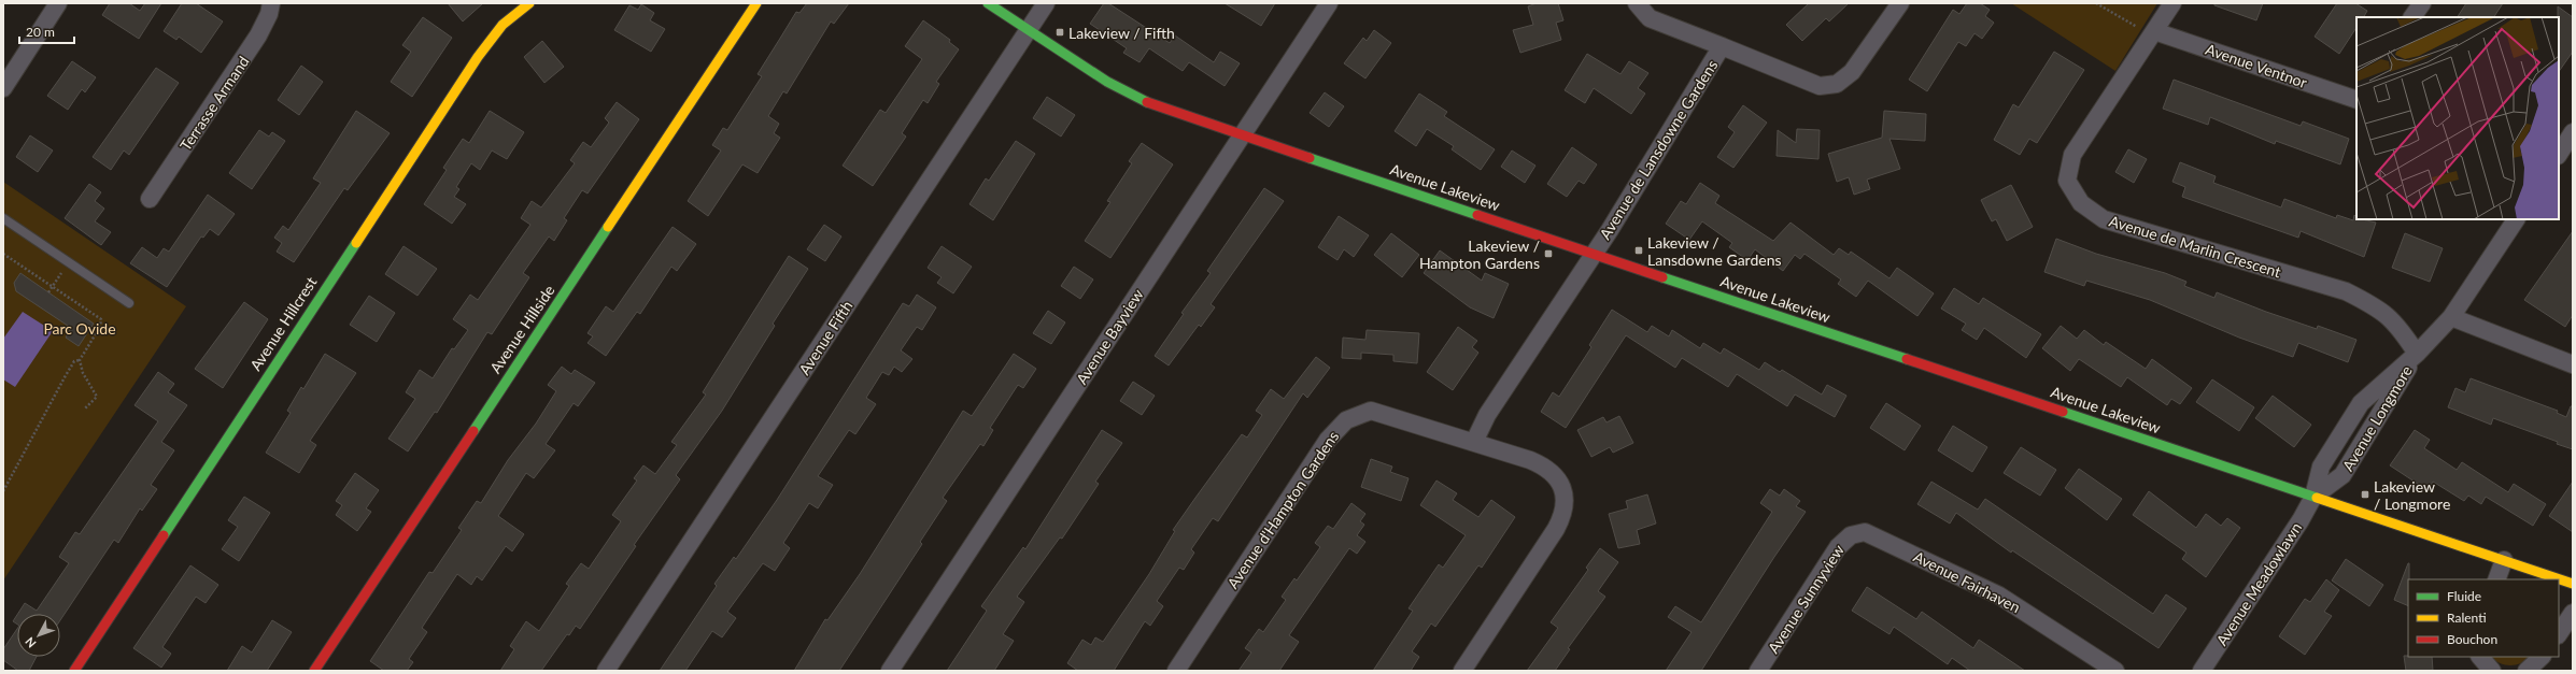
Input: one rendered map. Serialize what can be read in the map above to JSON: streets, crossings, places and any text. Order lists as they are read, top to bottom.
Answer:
{
  "streets": {
    "street": [
      "Avenue Ventnor",
      "Terrasse Armand",
      "Avenue de Lansdowne Gardens",
      "Avenue Lakeview",
      "Avenue de Marlin Crescent",
      "Avenue Hillcrest",
      "Avenue Hillside",
      "Avenue Bayview",
      "Avenue Fifth",
      "Avenue Longmore",
      "Avenue d'Hampton Gardens",
      "Avenue Fairhaven",
      "Avenue Meadowlawn",
      "Avenue Sunnyview"
    ]
  },
  "crossings": [
    ["Avenue Ventnor", "Avenue de Marlin Crescent"],
    ["Avenue de Lansdowne Gardens", "Avenue Lakeview"],
    ["Avenue Lakeview", "Avenue Bayview"],
    ["Avenue Lakeview", "Avenue Fifth"],
    ["Avenue Lakeview", "Avenue Longmore"],
    ["Avenue Lakeview", "Avenue Meadowlawn"],
    ["Avenue de Marlin Crescent", "Avenue Longmore"],
    ["Avenue Longmore", "Avenue Meadowlawn"],
    ["Avenue Fairhaven", "Avenue Sunnyview"]
  ],
  "parks": ["Parc Ovide"],
  "places": {
    "transit": [
      "Lakeview / Fifth",
      "Lakeview / Lansdowne Gardens",
      "Lakeview / Hampton Gardens",
      "Lakeview / Longmore"
    ]
  },
  "legend": ["Fluide", "Ralenti", "Bouchon"],
  "scale_bar": "20 m",
  "north": "bottom left"
}
